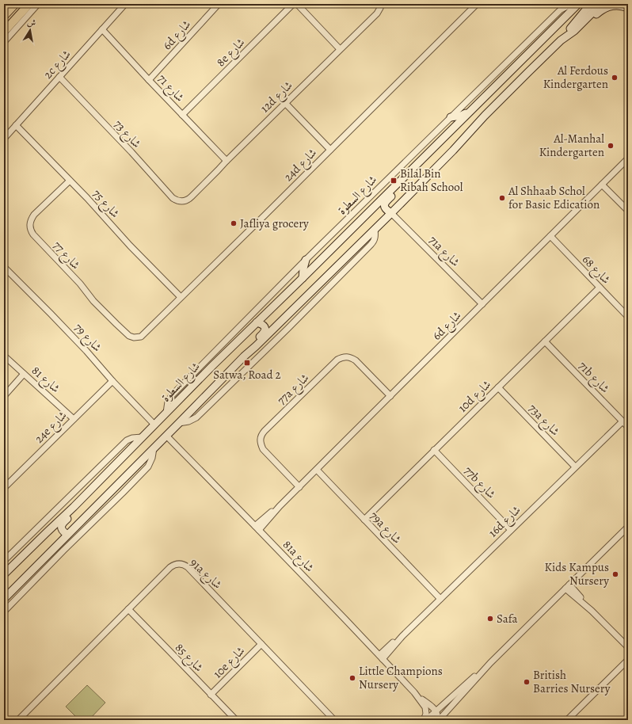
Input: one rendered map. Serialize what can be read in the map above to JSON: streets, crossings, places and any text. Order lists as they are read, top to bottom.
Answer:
{
  "streets": {
    "main road": ["شارع السطوة"],
    "street": [
      "6d شارع",
      "8e شارع",
      "2c شارع",
      "شارع 71",
      "12d شارع",
      "شارع 73",
      "24d شارع",
      "شارع 75",
      "71a شارع",
      "شارع 77",
      "شارع 68",
      "شارع 79",
      "71b شارع",
      "شارع 81",
      "77a شارع",
      "10d شارع",
      "73a شارع",
      "24e شارع",
      "77b شارع",
      "16d شارع",
      "79a شارع",
      "81a شارع",
      "91a شارع",
      "شارع 85",
      "10e شارع"
    ]
  },
  "crossings": [
    ["6d شارع", "شارع 71"],
    ["6d شارع", "71a شارع"],
    ["6d شارع", "شارع 68"],
    ["6d شارع", "77a شارع"],
    ["6d شارع", "79a شارع"],
    ["6d شارع", "81a شارع"],
    ["8e شارع", "شارع 71"],
    ["2c شارع", "شارع 71"],
    ["2c شارع", "شارع 73"],
    ["2c شارع", "شارع 75"],
    ["شارع 71", "12d شارع"],
    ["12d شارع", "شارع 73"],
    ["24d شارع", "شارع 75"],
    ["24d شارع", "شارع 77"],
    ["شارع السطوة", "شارع 79"],
    ["شارع 75", "شارع 77"],
    ["شارع 68", "10d شارع"],
    ["شارع 79", "24e شارع"],
    ["71b شارع", "10d شارع"],
    ["71b شارع", "16d شارع"],
    ["شارع 81", "24e شارع"],
    ["10d شارع", "73a شارع"],
    ["10d شارع", "77b شارع"],
    ["10d شارع", "79a شارع"],
    ["73a شارع", "16d شارع"],
    ["77b شارع", "16d شارع"],
    ["16d شارع", "79a شارع"],
    ["16d شارع", "81a شارع"],
    ["91a شارع", "شارع 85"],
    ["91a شارع", "10e شارع"],
    ["شارع 85", "10e شارع"]
  ],
  "places": {
    "other": [
      "Al Ferdous Kindergarten",
      "Al-Manhal Kindergarten",
      "Al Shhaab Schol for Basic Edication",
      "Jafliya grocery",
      "Kids Kampus Nursery",
      "Safa",
      "Little Champions Nursery",
      "British Barries Nursery"
    ],
    "transit": ["Bilal Bin Ribah School", "Satwa, Road 2"]
  },
  "north": "top"
}
